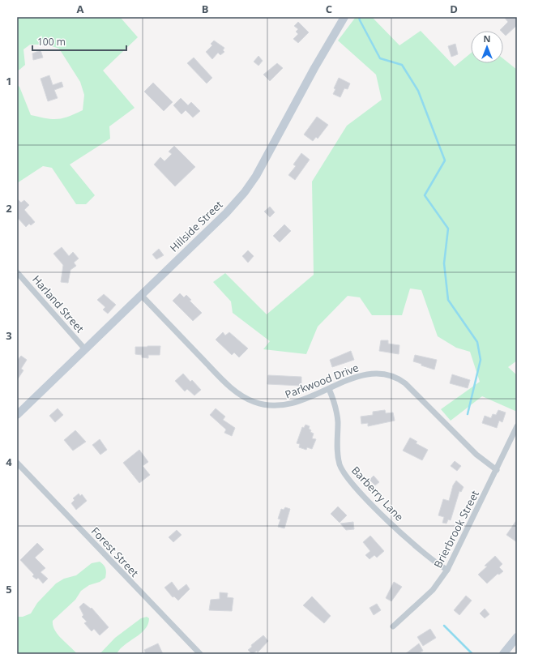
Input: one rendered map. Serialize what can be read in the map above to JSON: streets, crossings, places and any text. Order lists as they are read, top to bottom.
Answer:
{
  "streets": {
    "street": [
      "Hillside Street",
      "Harland Street",
      "Parkwood Drive",
      "Barberry Lane",
      "Brierbrook Street",
      "Forest Street"
    ]
  },
  "crossings": [
    ["Hillside Street", "Harland Street"],
    ["Hillside Street", "Parkwood Drive"],
    ["Parkwood Drive", "Barberry Lane"],
    ["Parkwood Drive", "Brierbrook Street"],
    ["Barberry Lane", "Brierbrook Street"]
  ],
  "scale_bar": "100 m",
  "north": "top",
  "grid": {
    "columns": [
      "A",
      "B",
      "C",
      "D"
    ],
    "rows": [
      "1",
      "2",
      "3",
      "4",
      "5"
    ]
  }
}
